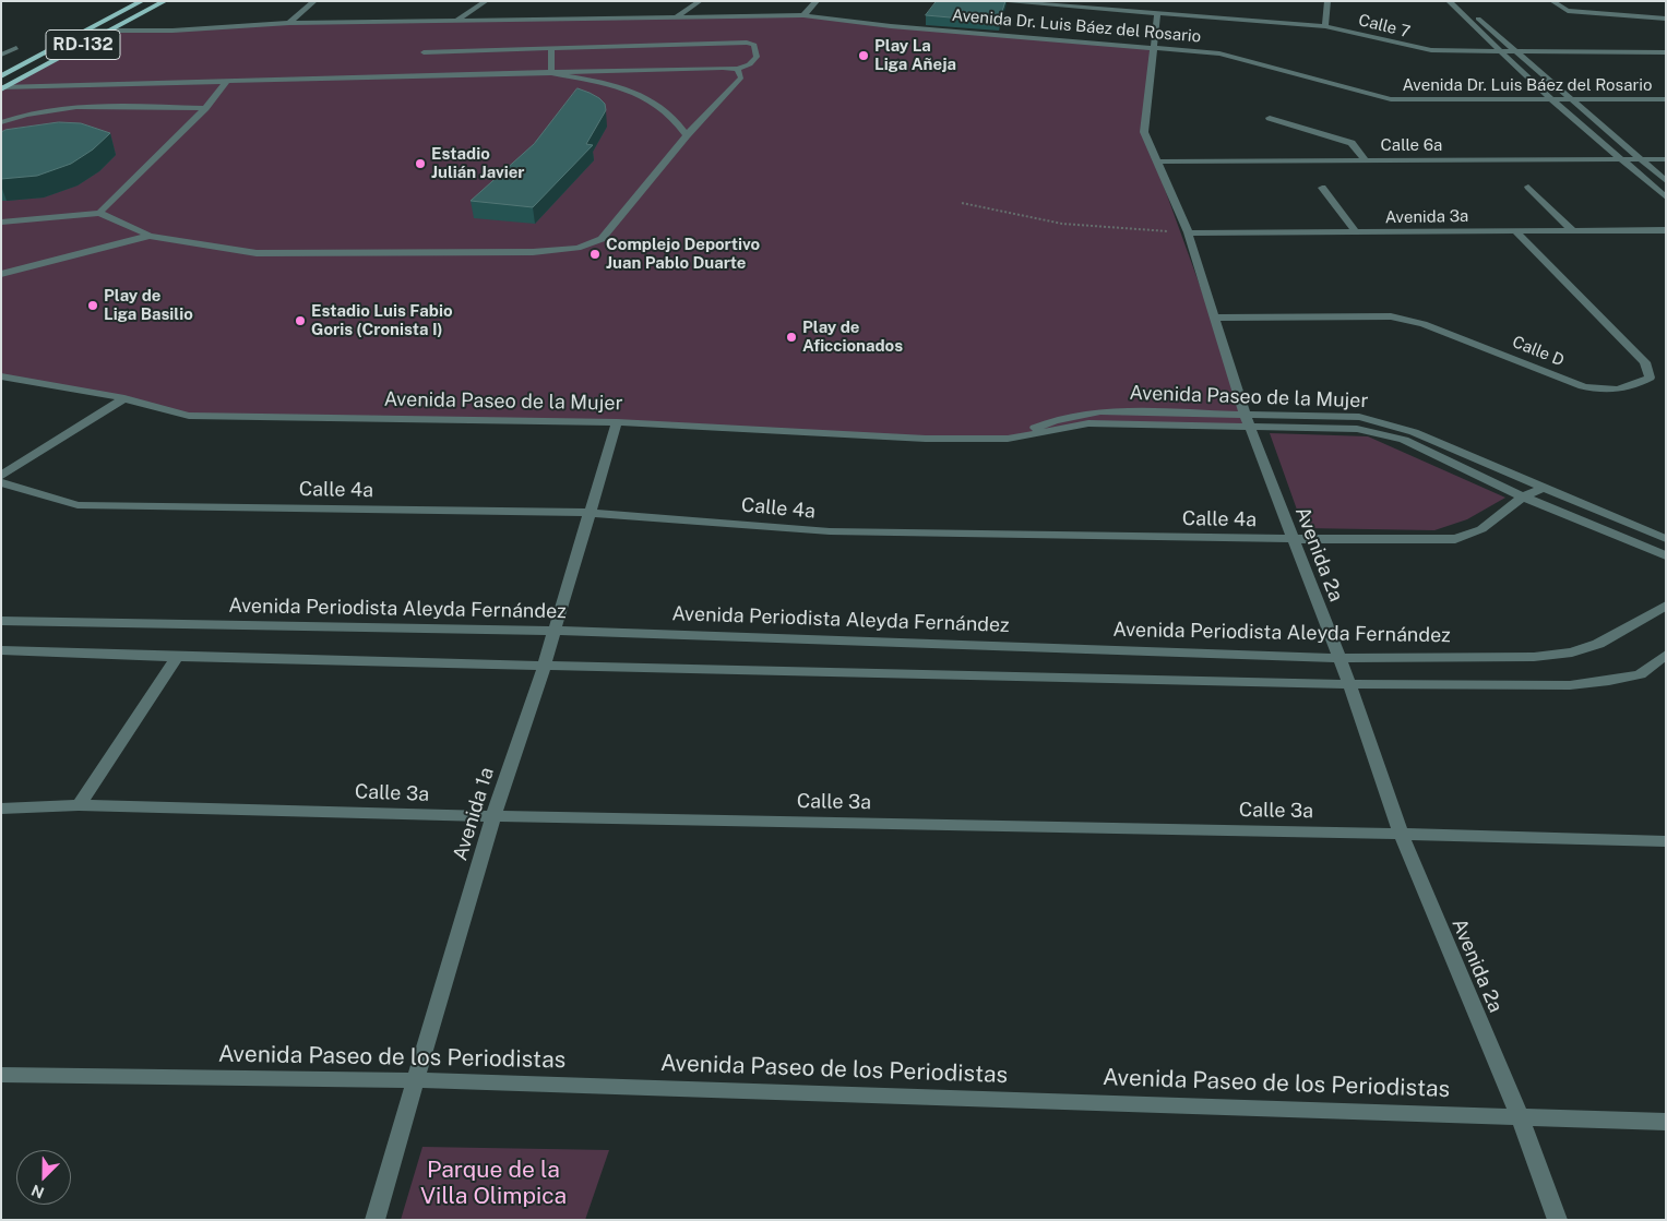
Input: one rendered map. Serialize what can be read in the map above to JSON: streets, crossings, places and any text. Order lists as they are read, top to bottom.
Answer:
{
  "streets": {
    "main road": ["RD-132"],
    "street": [
      "Avenida Dr. Luis Báez del Rosario",
      "Calle 7",
      "Calle 6a",
      "Avenida 3a",
      "Calle D",
      "Avenida Paseo de la Mujer",
      "Calle 4a",
      "Avenida 2a",
      "Avenida Periodista Aleyda Fernández",
      "Calle 3a",
      "Avenida 1a",
      "Avenida Paseo de los Periodistas"
    ]
  },
  "crossings": [
    ["Avenida Dr. Luis Báez del Rosario", "RD-132"],
    ["Avenida Dr. Luis Báez del Rosario", "Avenida 2a"],
    ["Calle 7", "Avenida 2a"],
    ["Calle 6a", "Avenida 2a"],
    ["Avenida 3a", "Calle D"],
    ["Avenida 3a", "Avenida 2a"],
    ["Calle D", "Avenida 2a"],
    ["Avenida Paseo de la Mujer", "Calle 4a"],
    ["Avenida Paseo de la Mujer", "Avenida 2a"],
    ["Avenida Paseo de la Mujer", "Avenida 1a"],
    ["Calle 4a", "Avenida 2a"],
    ["Calle 4a", "Avenida 1a"],
    ["Avenida 2a", "Avenida Periodista Aleyda Fernández"],
    ["Avenida 2a", "Calle 3a"],
    ["Avenida 2a", "Avenida Paseo de los Periodistas"],
    ["Avenida Periodista Aleyda Fernández", "Avenida 1a"],
    ["Calle 3a", "Avenida 1a"],
    ["Avenida 1a", "Avenida Paseo de los Periodistas"]
  ],
  "parks": ["Parque de la Villa Olimpica"],
  "places": [
    "Play La Liga Añeja",
    "Estadio Julián Javier",
    "Complejo Deportivo Juan Pablo Duarte",
    "Play de Liga Basilio",
    "Estadio Luis Fabio Goris (Cronista I)",
    "Play de Aficcionados"
  ],
  "north": "bottom left"
}
